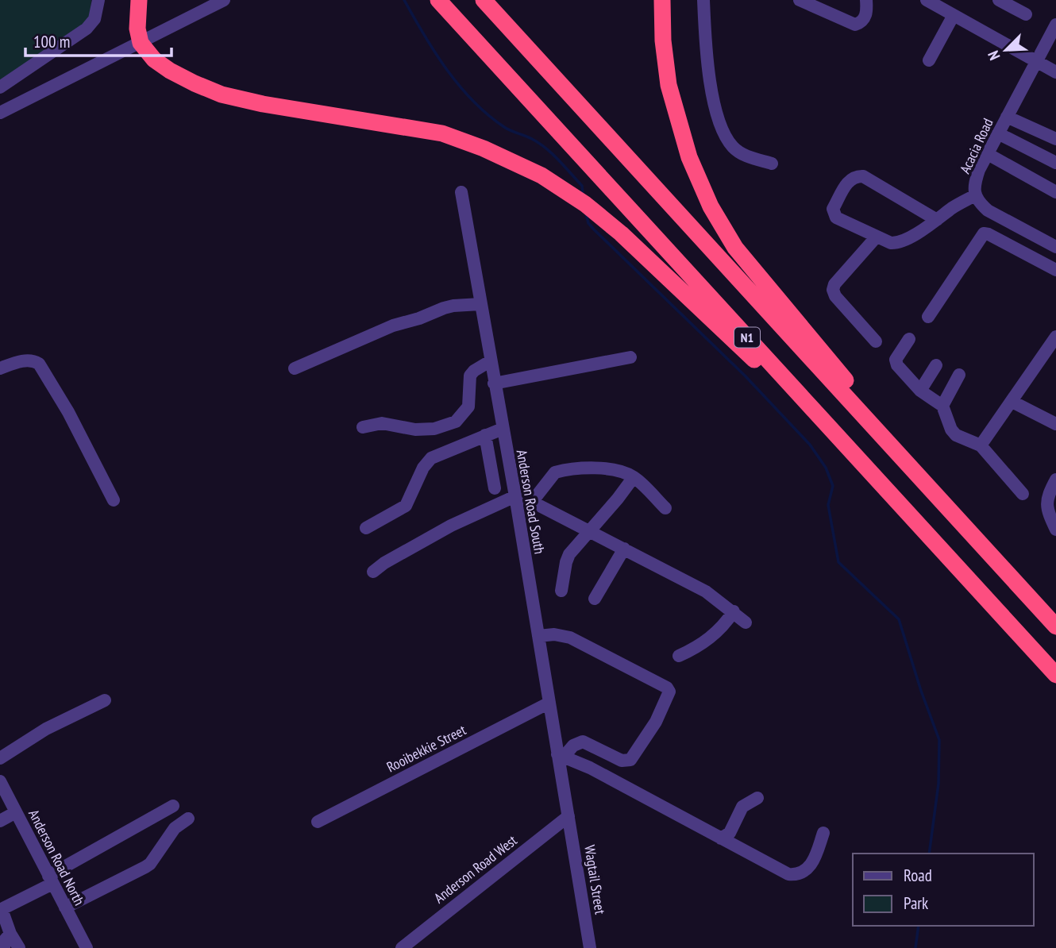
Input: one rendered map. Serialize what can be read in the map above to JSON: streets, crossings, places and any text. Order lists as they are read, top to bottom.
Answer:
{
  "streets": {
    "highway": ["N1"],
    "street": [
      "Acacia Road",
      "Anderson Road South",
      "Rooibekkie Street",
      "Anderson Road North",
      "Anderson Road West",
      "Wagtail Street"
    ]
  },
  "crossings": [
    ["Anderson Road South", "Rooibekkie Street"],
    ["Anderson Road South", "Anderson Road West"],
    ["Anderson Road South", "Wagtail Street"],
    ["Anderson Road West", "Wagtail Street"]
  ],
  "legend": ["Road", "Park"],
  "scale_bar": "100 m",
  "north": "bottom left"
}
